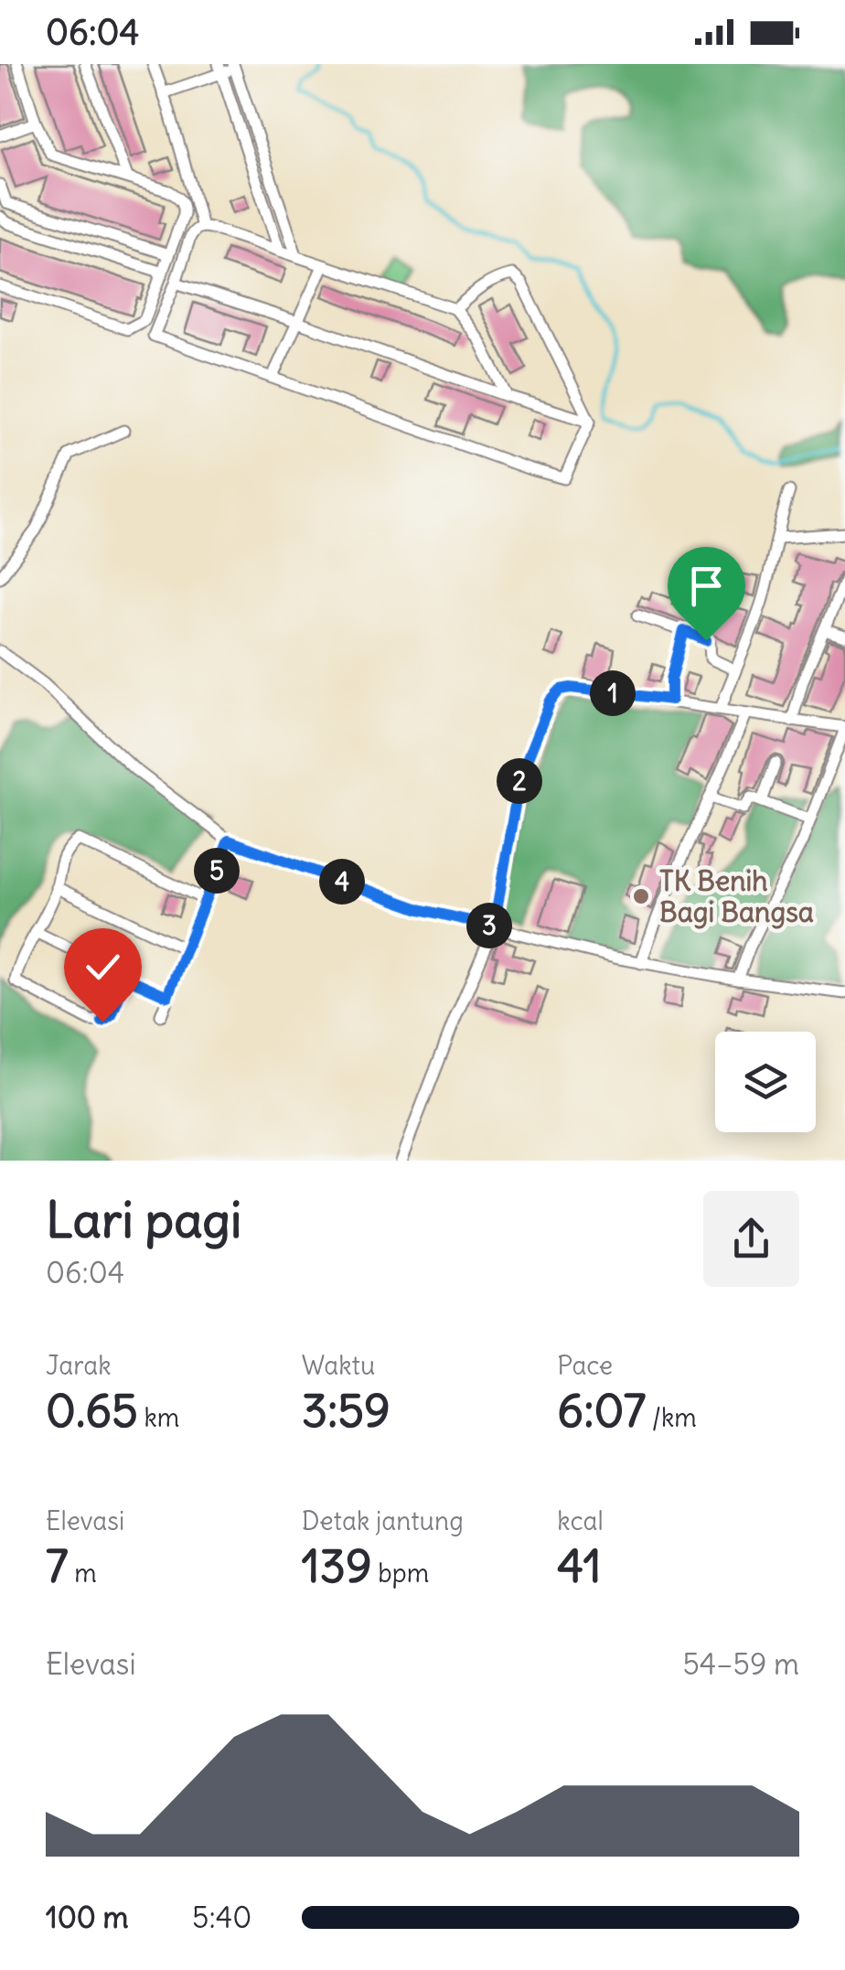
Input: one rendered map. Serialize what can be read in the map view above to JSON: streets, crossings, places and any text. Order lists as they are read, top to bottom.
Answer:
{
  "places": ["TK Benih Bagi Bangsa"],
  "page": {
    "status": "06:04",
    "pins": [
      "1",
      "2",
      "5",
      "4",
      "3"
    ],
    "heading": ["Lari pagi", "06:04"],
    "stats": [
      ["Jarak", "0.65 km"],
      ["Waktu", "3:59"],
      ["Pace", "6:07 /km"],
      ["Elevasi", "7 m"],
      ["Detak jantung", "139 bpm"],
      ["kcal", "41"]
    ],
    "chart": ["Elevasi", "54–59 m"],
    "list": [
      {
        "name": "100 m",
        "note": "5:40"
      }
    ]
  }
}
